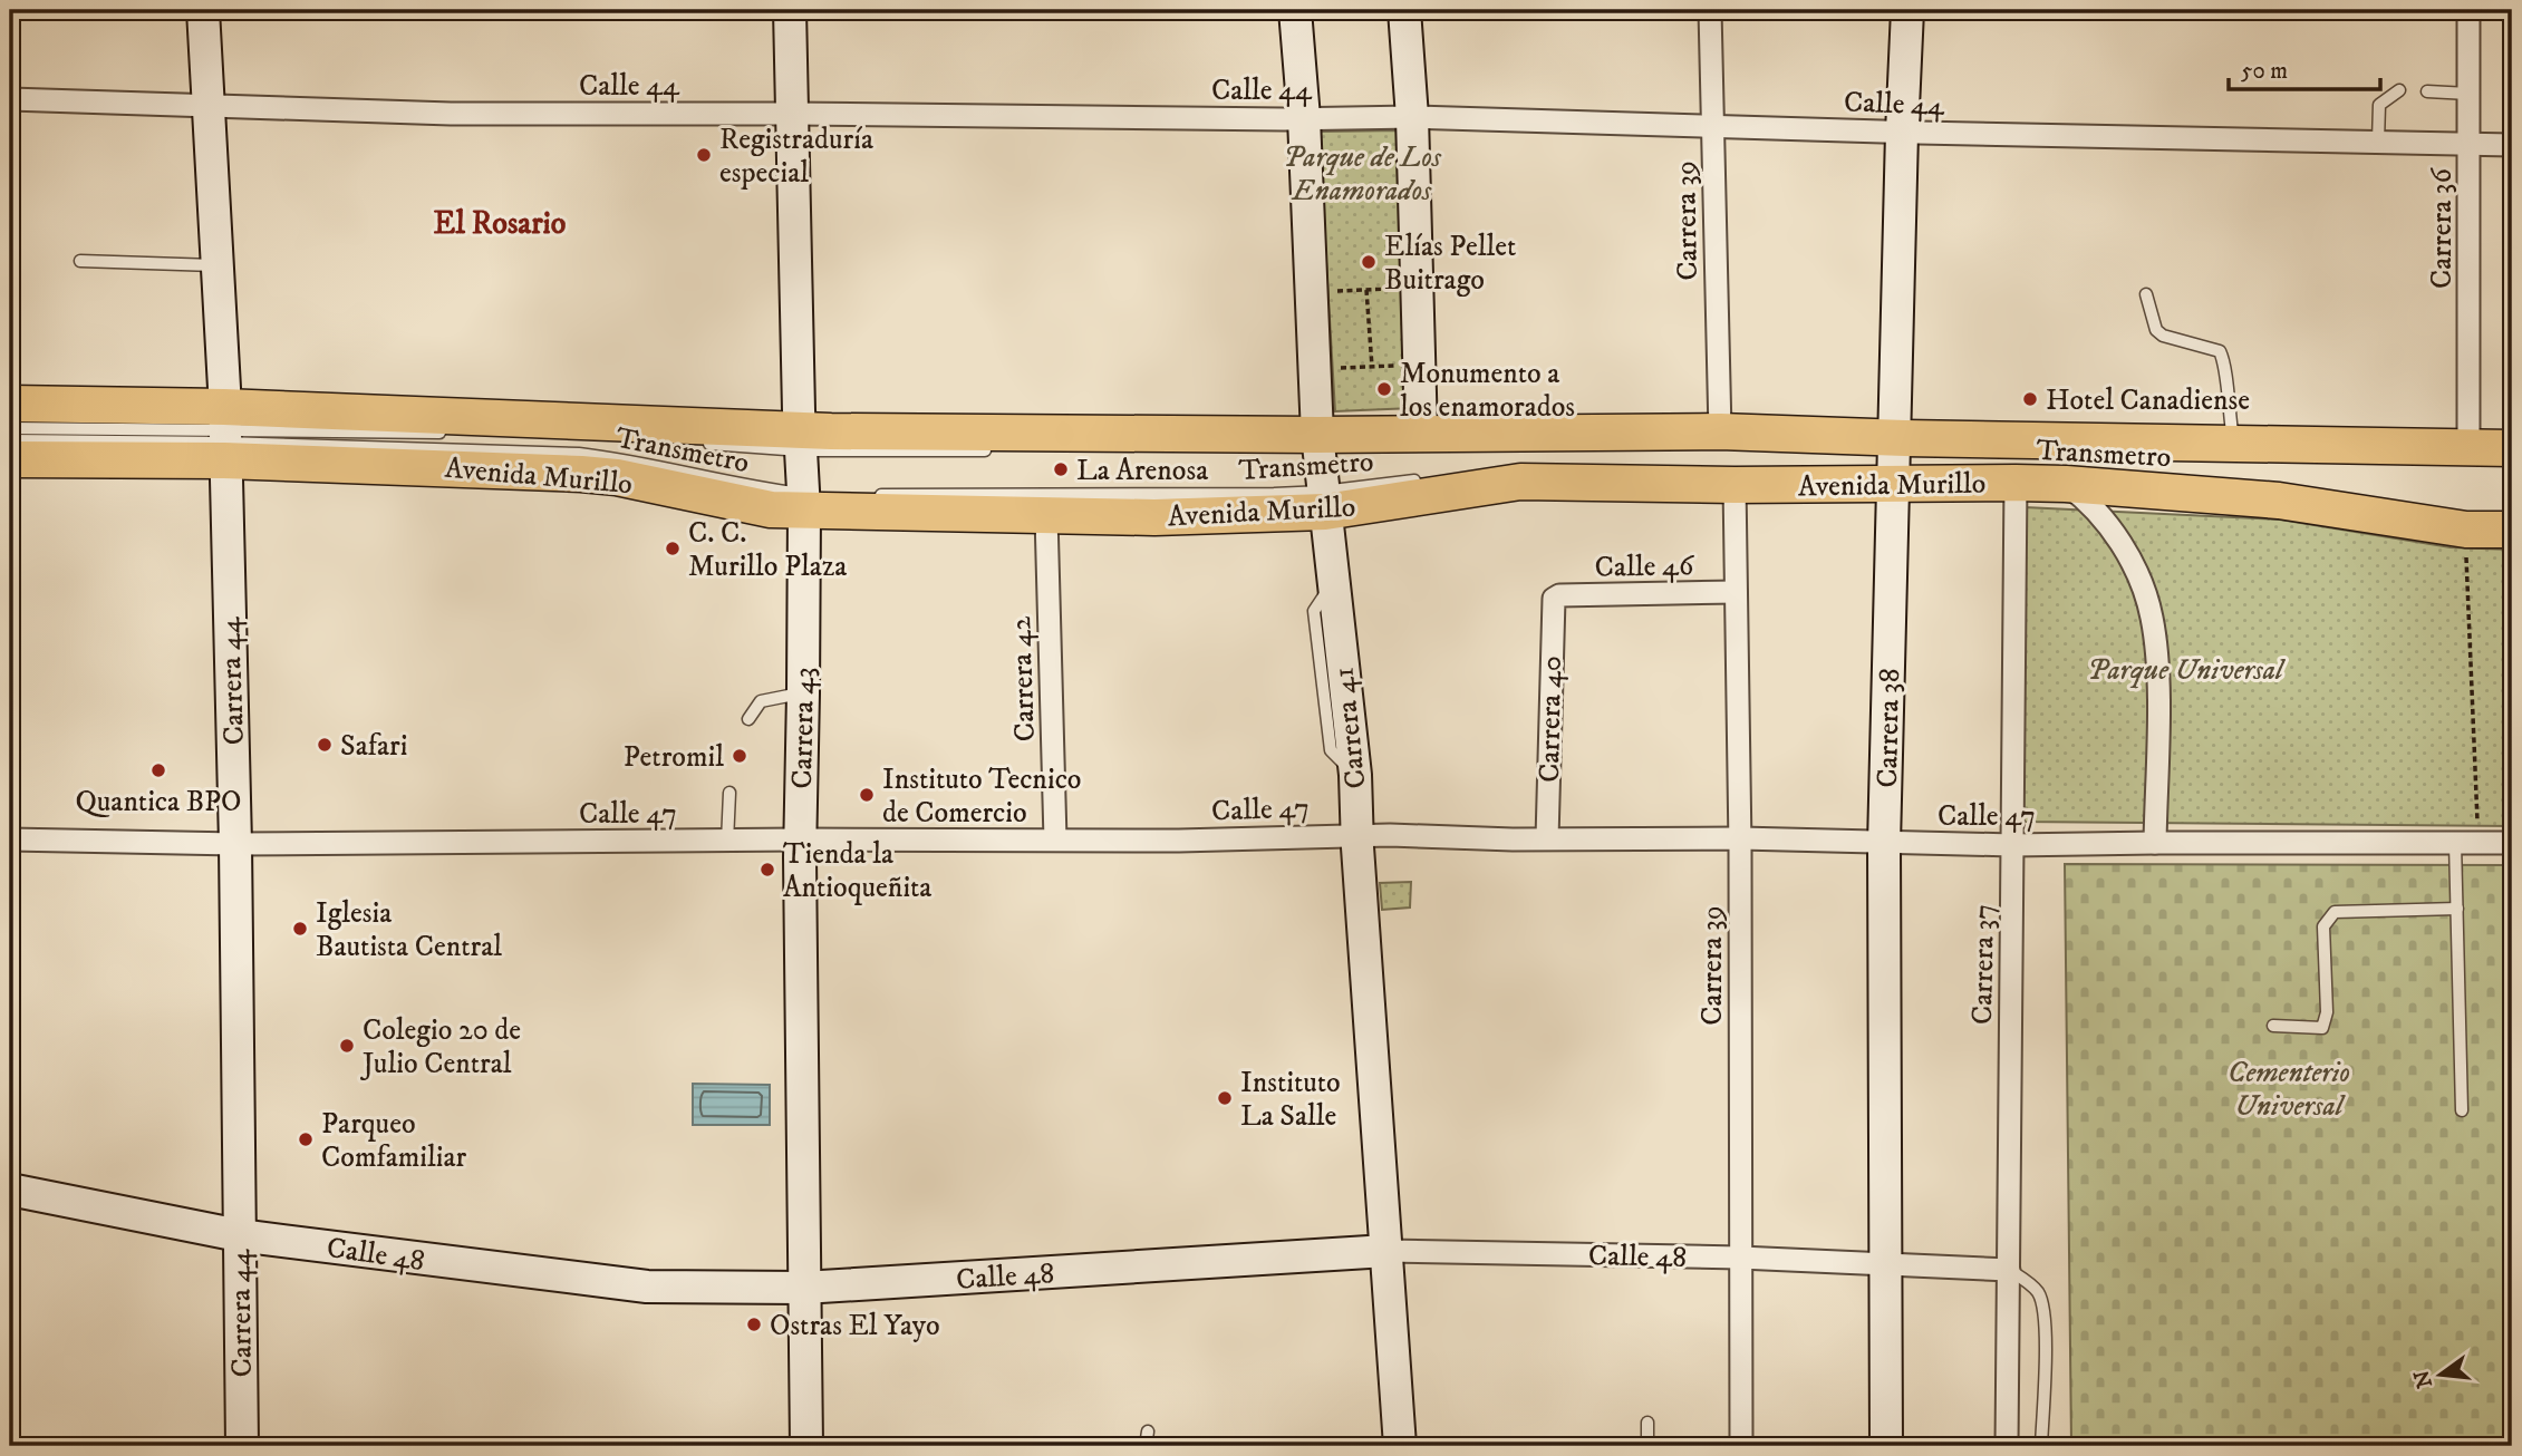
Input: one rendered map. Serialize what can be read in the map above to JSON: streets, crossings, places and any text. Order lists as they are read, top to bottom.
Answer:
{
  "streets": {
    "main road": ["Avenida Murillo"],
    "street": [
      "Calle 44",
      "Carrera 39",
      "Carrera 36",
      "Calle 46",
      "Carrera 42",
      "Carrera 44",
      "Carrera 40",
      "Carrera 43",
      "Carrera 41",
      "Carrera 38",
      "Calle 47",
      "Carrera 37",
      "Calle 48"
    ],
    "lane": ["Transmetro"]
  },
  "crossings": [
    ["Calle 44", "Carrera 39"],
    ["Calle 44", "Carrera 36"],
    ["Calle 44", "Carrera 44"],
    ["Calle 44", "Carrera 43"],
    ["Calle 44", "Carrera 41"],
    ["Calle 44", "Carrera 38"],
    ["Carrera 39", "Avenida Murillo"],
    ["Carrera 39", "Calle 46"],
    ["Carrera 39", "Calle 47"],
    ["Carrera 39", "Calle 48"],
    ["Carrera 36", "Avenida Murillo"],
    ["Transmetro", "Avenida Murillo"],
    ["Transmetro", "Carrera 43"],
    ["Transmetro", "Carrera 41"],
    ["Transmetro", "Carrera 38"],
    ["Avenida Murillo", "Carrera 42"],
    ["Avenida Murillo", "Carrera 44"],
    ["Avenida Murillo", "Carrera 43"],
    ["Avenida Murillo", "Carrera 41"],
    ["Avenida Murillo", "Carrera 38"],
    ["Avenida Murillo", "Carrera 37"],
    ["Calle 46", "Carrera 40"],
    ["Carrera 42", "Calle 47"],
    ["Carrera 44", "Calle 47"],
    ["Carrera 44", "Calle 48"],
    ["Carrera 40", "Calle 47"],
    ["Carrera 43", "Calle 47"],
    ["Carrera 43", "Calle 48"],
    ["Carrera 41", "Calle 47"],
    ["Carrera 41", "Calle 48"],
    ["Carrera 38", "Calle 47"],
    ["Carrera 38", "Calle 48"],
    ["Calle 47", "Carrera 37"],
    ["Carrera 37", "Calle 48"]
  ],
  "districts": ["El Rosario"],
  "parks": ["Parque de Los Enamorados", "Parque Universal", "Cementerio Universal"],
  "places": [
    "Registraduría especial",
    "Elías Pellet Buitrago",
    "Monumento a los enamorados",
    "Hotel Canadiense",
    "La Arenosa",
    "C. C. Murillo Plaza",
    "Safari",
    "Petromil",
    "Quantica BPO",
    "Instituto Tecnico de Comercio",
    "Tienda la Antioqueñita",
    "Iglesia Bautista Central",
    "Colegio 20 de Julio Central",
    "Instituto La Salle",
    "Parqueo Comfamiliar",
    "Ostras El Yayo"
  ],
  "scale_bar": "50 m",
  "north": "left"
}
